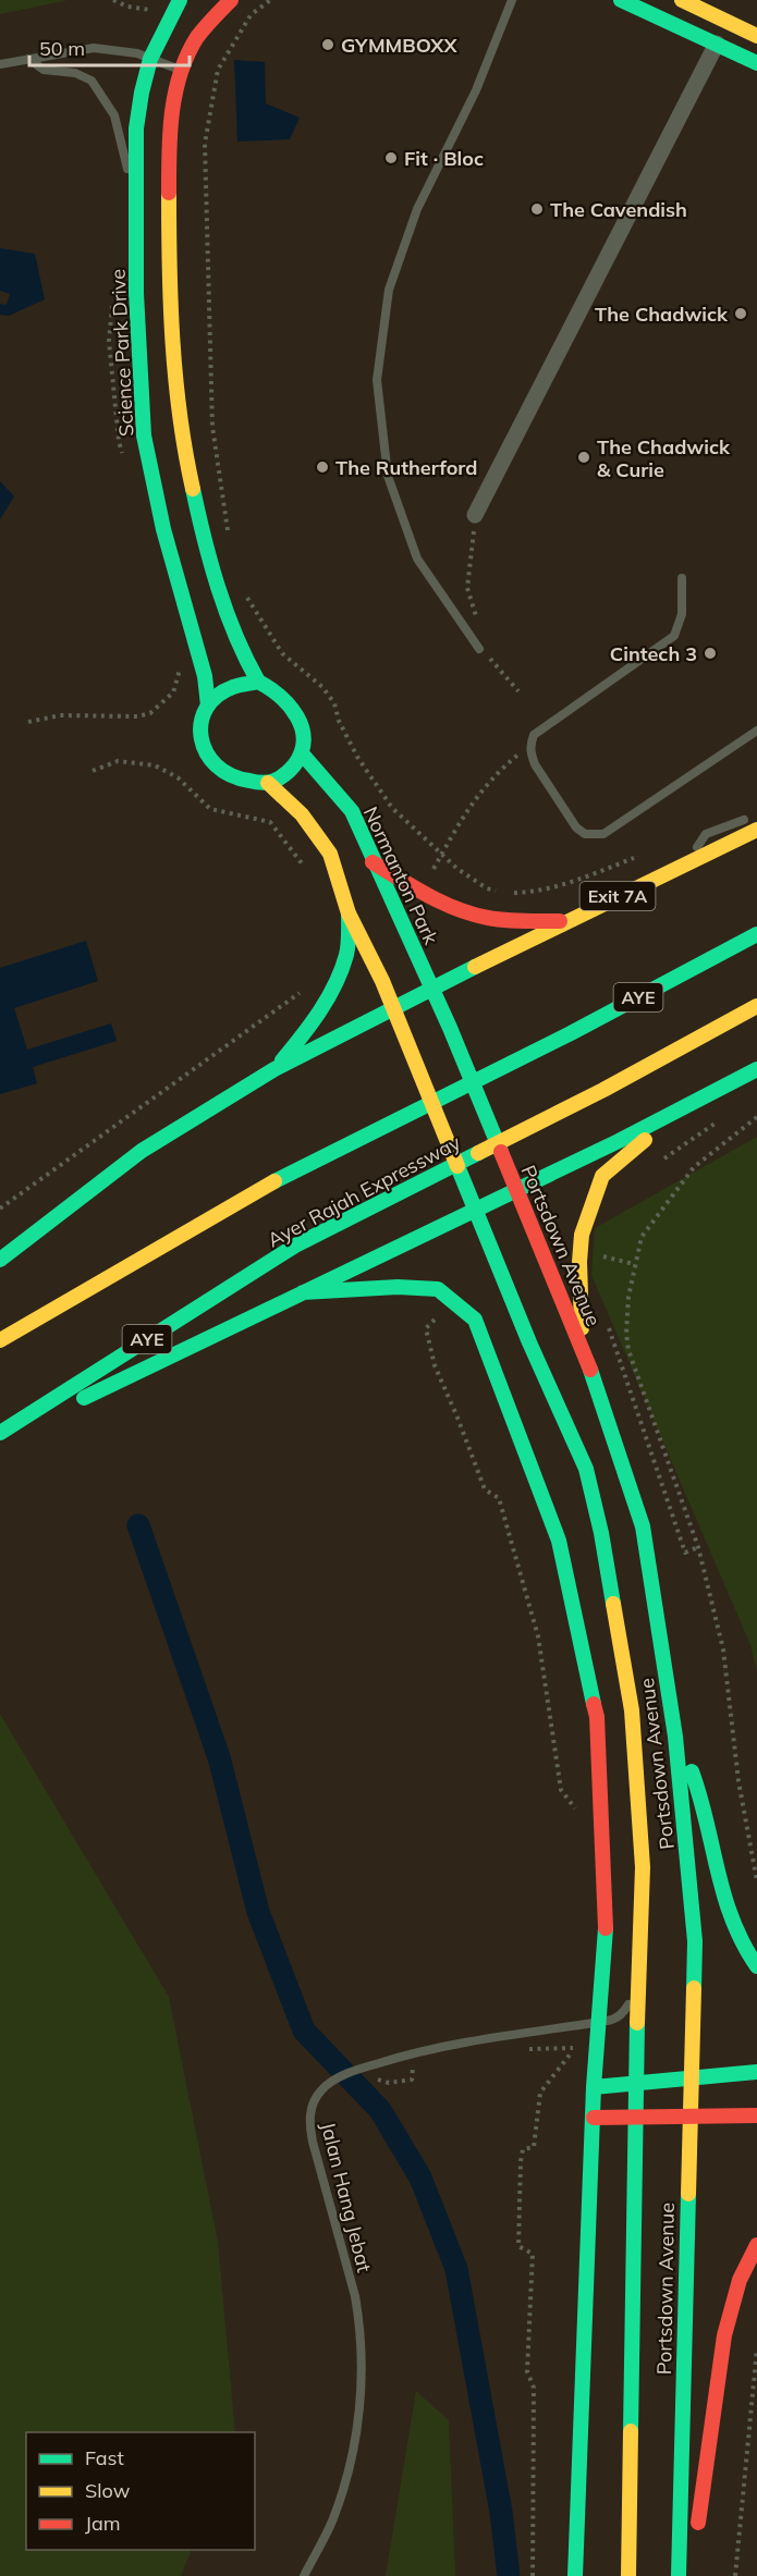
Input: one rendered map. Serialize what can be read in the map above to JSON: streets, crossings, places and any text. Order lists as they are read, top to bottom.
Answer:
{
  "streets": {
    "main road": [
      "Science Park Drive",
      "Normanton Park",
      "Exit 7A",
      "AYE",
      "Ayer Rajah Expressway",
      "Portsdown Avenue"
    ],
    "lane": ["Jalan Hang Jebat"]
  },
  "crossings": [
    ["Science Park Drive", "Normanton Park"],
    ["Normanton Park", "Exit 7A"],
    ["Normanton Park", "Portsdown Avenue"],
    ["Exit 7A", "Portsdown Avenue"]
  ],
  "places": [
    "GYMMBOXX",
    "Fit · Bloc",
    "The Cavendish",
    "The Chadwick",
    "The Chadwick & Curie",
    "The Rutherford",
    "Cintech 3"
  ],
  "legend": ["Fast", "Slow", "Jam"],
  "scale_bar": "50 m"
}
